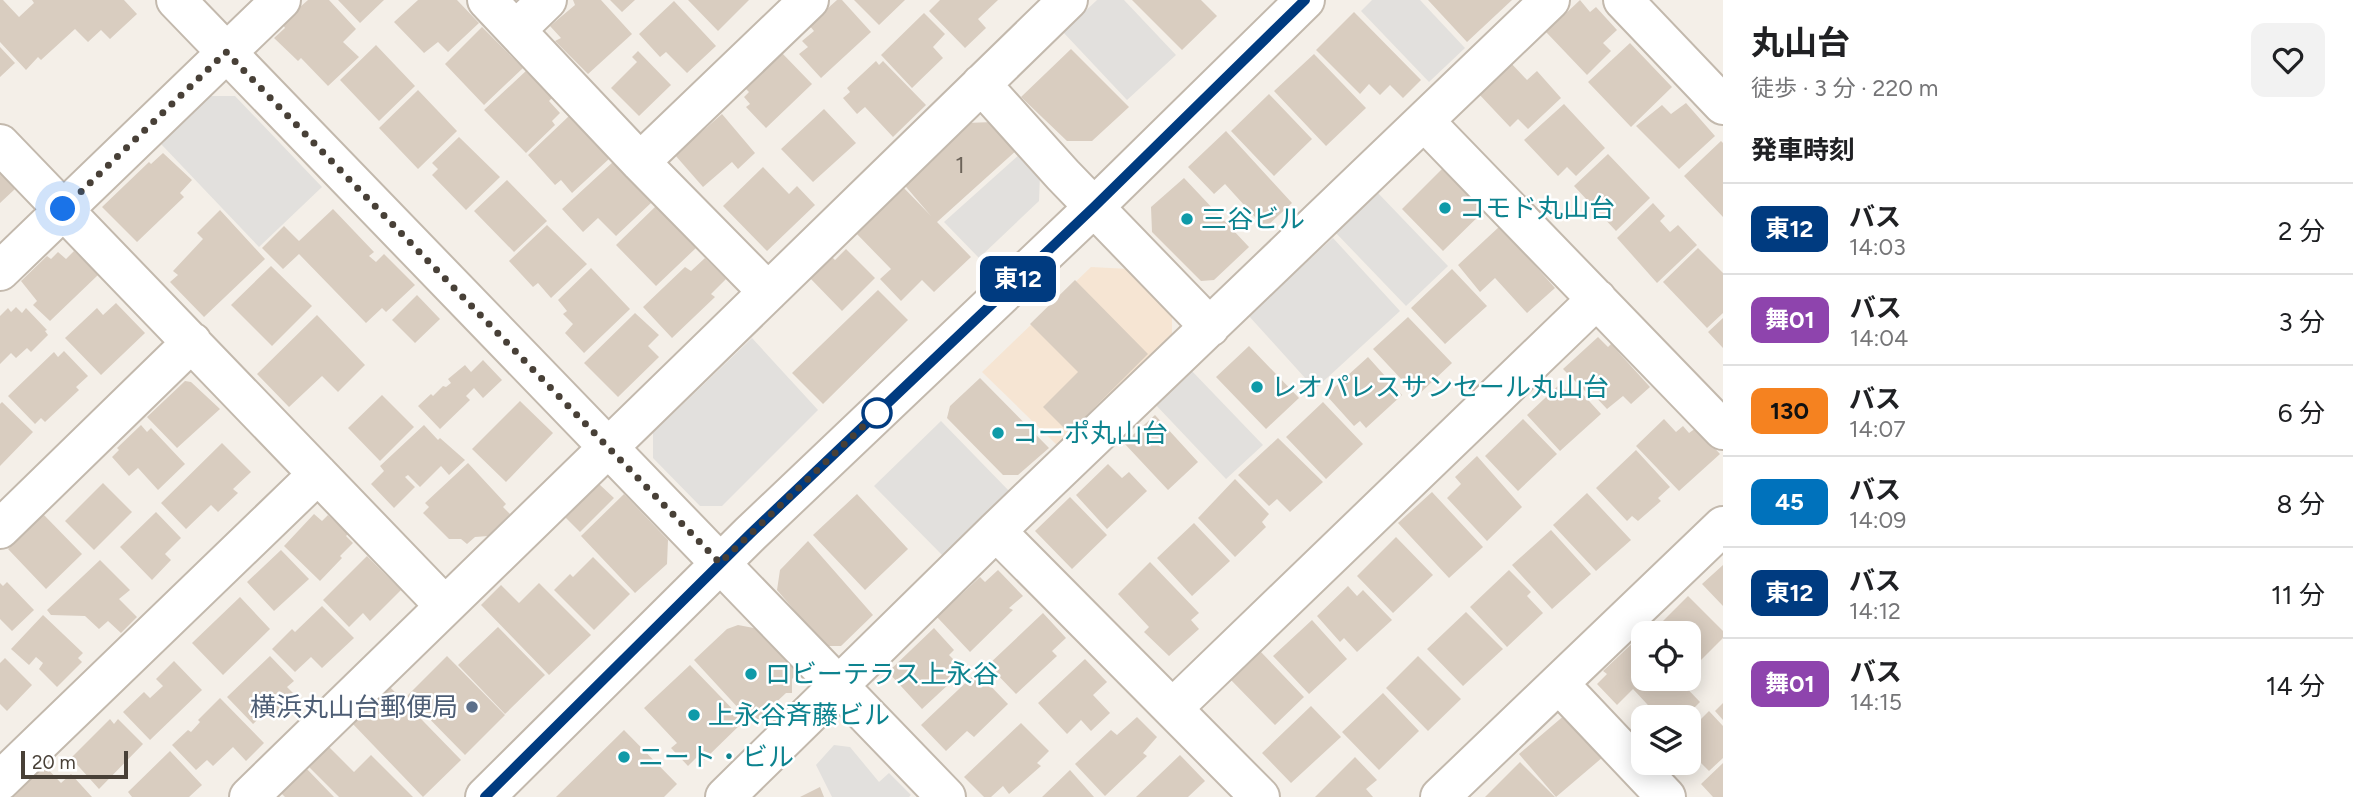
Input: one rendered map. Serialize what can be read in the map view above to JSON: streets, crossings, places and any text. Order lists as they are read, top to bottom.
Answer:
{
  "places": [
    "コモド丸山台",
    "三谷ビル",
    "レオパレスサンセール丸山台",
    "コーポ丸山台",
    "ロビーテラス上永谷",
    "横浜丸山台郵便局",
    "上永谷斉藤ビル",
    "ニート・ビル"
  ],
  "lines": ["bus line 東12"],
  "house_numbers": ["1"],
  "scale_bar": "20 m",
  "page": {
    "on_map": "東12",
    "heading": [
      ["丸山台", "徒歩 · 3 分 · 220 m"],
      "発車時刻"
    ],
    "list": [
      {
        "mark": "東12",
        "name": "バス",
        "note": "14:03",
        "value": "2 分"
      },
      {
        "mark": "舞01",
        "name": "バス",
        "note": "14:04",
        "value": "3 分"
      },
      {
        "mark": "130",
        "name": "バス",
        "note": "14:07",
        "value": "6 分"
      },
      {
        "mark": "45",
        "name": "バス",
        "note": "14:09",
        "value": "8 分"
      },
      {
        "mark": "東12",
        "name": "バス",
        "note": "14:12",
        "value": "11 分"
      },
      {
        "mark": "舞01",
        "name": "バス",
        "note": "14:15",
        "value": "14 分"
      }
    ],
    "scale": "20 m"
  }
}
